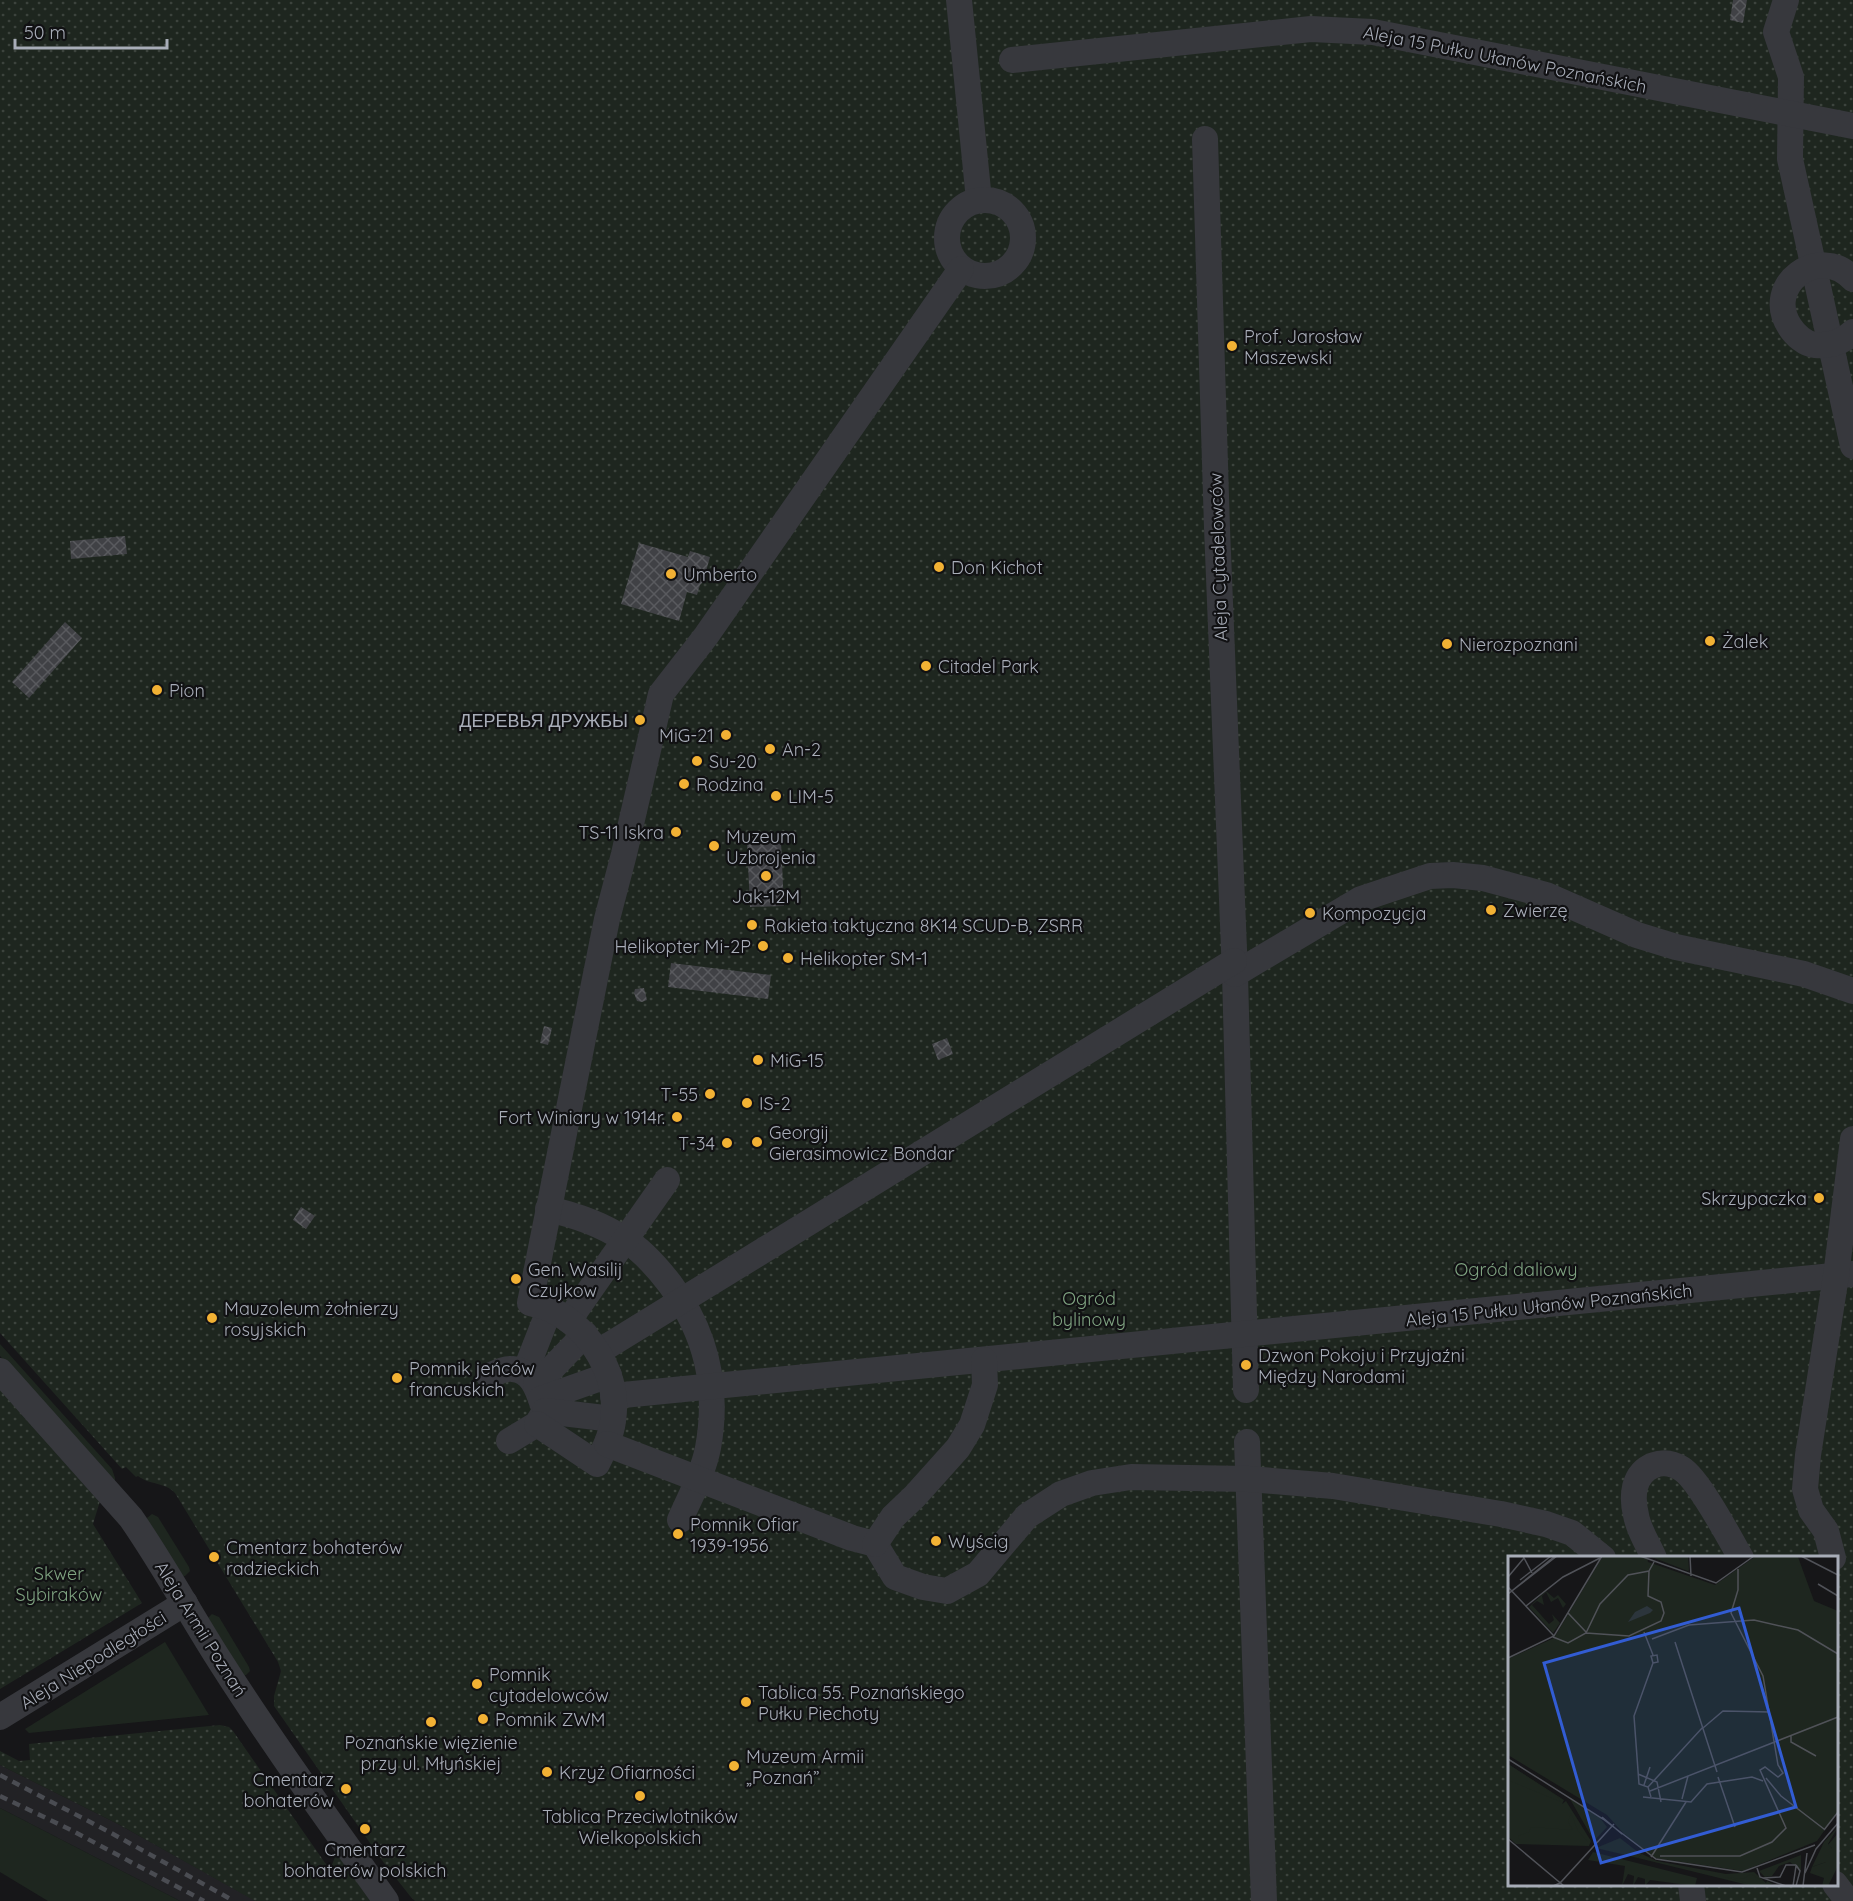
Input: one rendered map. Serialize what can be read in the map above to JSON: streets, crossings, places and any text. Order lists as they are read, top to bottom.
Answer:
{
  "streets": {
    "street": [
      "Aleja 15 Pułku Ułanów Poznańskich",
      "Aleja Cytadelowców",
      "Aleja Armii Poznań",
      "Aleja Niepodległości"
    ]
  },
  "crossings": [
    ["Aleja 15 Pułku Ułanów Poznańskich", "Aleja Cytadelowców"],
    ["Aleja Armii Poznań", "Aleja Niepodległości"]
  ],
  "parks": ["Ogród daliowy", "Ogród bylinowy", "Skwer Sybiraków"],
  "places": [
    "Prof. Jarosław Maszewski",
    "Don Kichot",
    "Umberto",
    "Żalek",
    "Nierozpoznani",
    "Citadel Park",
    "Pion",
    "ДЕРЕВЬЯ ДРУЖБЫ",
    "MiG-21",
    "An-2",
    "Su-20",
    "Rodzina",
    "LIM-5",
    "TS-11 Iskra",
    "Muzeum Uzbrojenia",
    "Jak-12M",
    "Zwierzę",
    "Kompozycja",
    "Rakieta taktyczna 8K14 SCUD-B, ZSRR",
    "Helikopter Mi-2P",
    "Helikopter SM-1",
    "MiG-15",
    "T-55",
    "IS-2",
    "Fort Winiary w 1914r.",
    "Georgij Gierasimowicz Bondar",
    "T-34",
    "Skrzypaczka",
    "Gen. Wasilij Czujkow",
    "Mauzoleum żołnierzy rosyjskich",
    "Dzwon Pokoju i Przyjaźni Między Narodami",
    "Pomnik jeńców francuskich",
    "Pomnik Ofiar 1939-1956",
    "Wyścig",
    "Cmentarz bohaterów radzieckich",
    "Pomnik cytadelowców",
    "Tablica 55. Poznańskiego Pułku Piechoty",
    "Pomnik ZWM",
    "Poznańskie więzienie przy ul. Młyńskiej",
    "Muzeum Armii „Poznań”",
    "Krzyż Ofiarności",
    "Cmentarz bohaterów",
    "Tablica Przeciwlotników Wielkopolskich",
    "Cmentarz bohaterów polskich"
  ],
  "scale_bar": "50 m"
}
